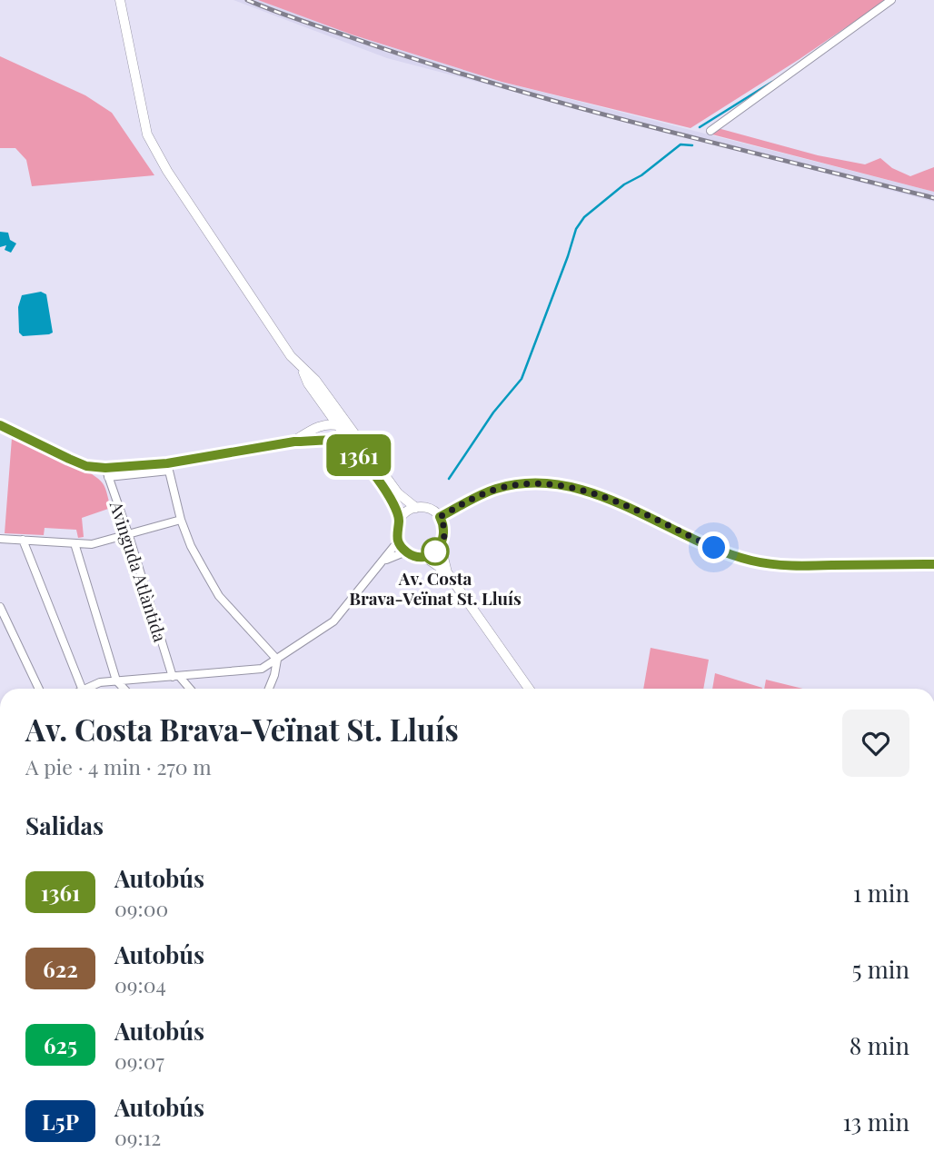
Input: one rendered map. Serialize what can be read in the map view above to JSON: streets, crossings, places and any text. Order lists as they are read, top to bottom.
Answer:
{
  "streets": {
    "street": ["Avinguda Atlàntida"]
  },
  "places": ["Av. Costa Brava-Veïnat St. Lluís"],
  "lines": ["bus line 1361"],
  "page": {
    "on_map": "1361",
    "heading": [
      ["Av. Costa Brava-Veïnat St. Lluís", "A pie · 4 min · 270 m"],
      "Salidas"
    ],
    "list": [
      {
        "mark": "1361",
        "name": "Autobús",
        "note": "09:00",
        "value": "1 min"
      },
      {
        "mark": "622",
        "name": "Autobús",
        "note": "09:04",
        "value": "5 min"
      },
      {
        "mark": "625",
        "name": "Autobús",
        "note": "09:07",
        "value": "8 min"
      },
      {
        "mark": "L5P",
        "name": "Autobús",
        "note": "09:12",
        "value": "13 min"
      }
    ]
  }
}
